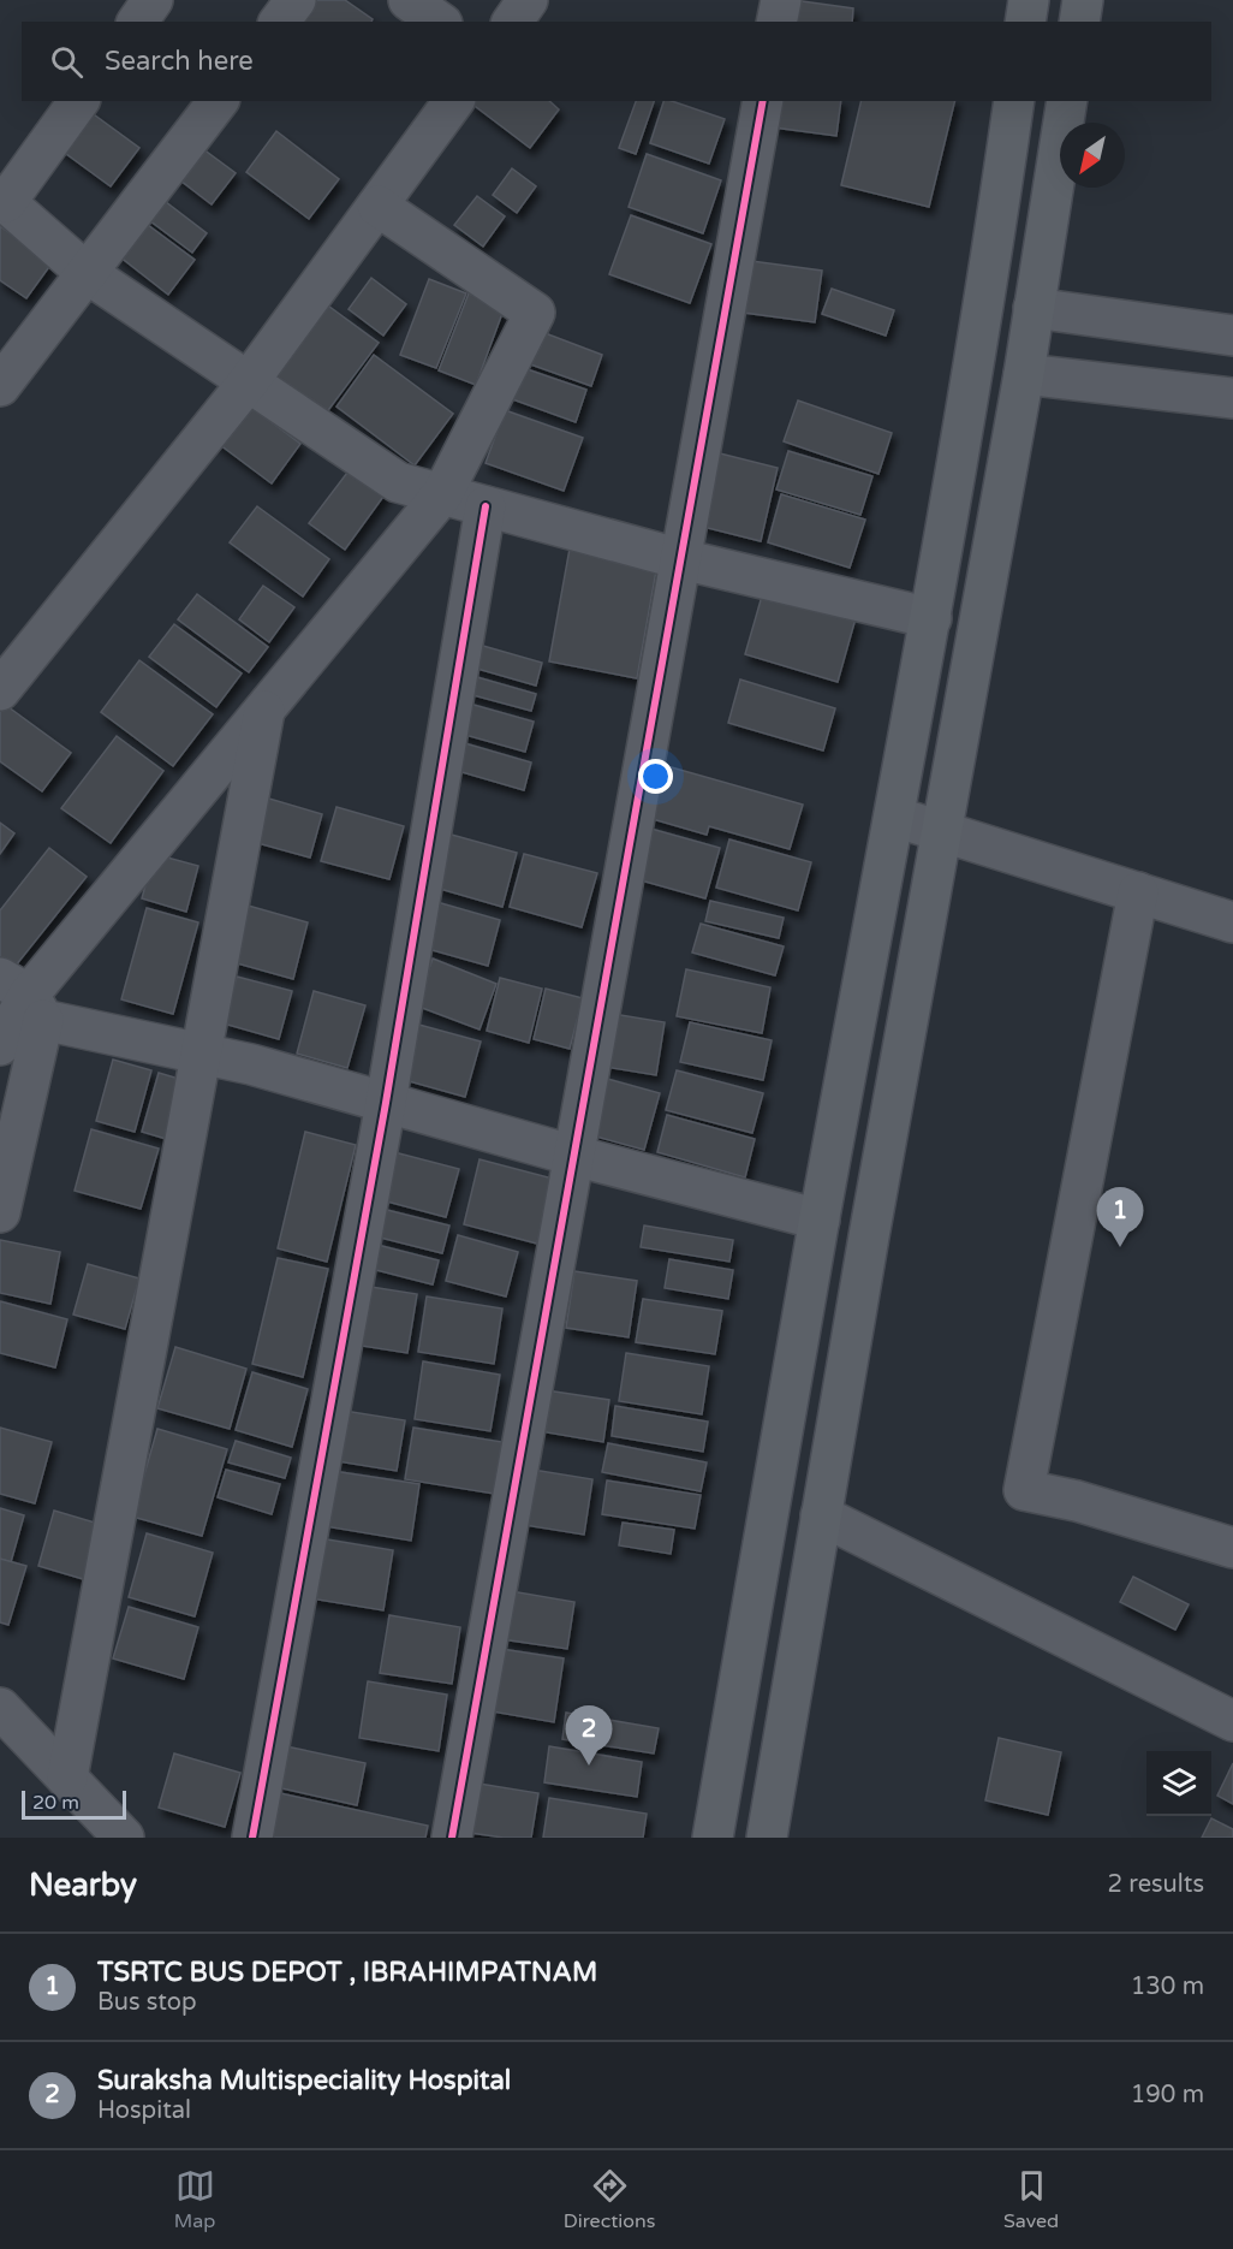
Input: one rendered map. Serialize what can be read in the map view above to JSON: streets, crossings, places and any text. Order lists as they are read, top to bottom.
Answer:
{
  "scale_bar": "20 m",
  "north": "bottom left",
  "page": {
    "search": "Search here",
    "pins": ["1", "2"],
    "scale": "20 m",
    "heading": ["Nearby", "2 results"],
    "list": [
      {
        "mark": "1",
        "name": "TSRTC BUS DEPOT , IBRAHIMPATNAM",
        "note": "Bus stop",
        "value": "130 m"
      },
      {
        "mark": "2",
        "name": "Suraksha Multispeciality Hospital",
        "note": "Hospital",
        "value": "190 m"
      }
    ],
    "nav": ["Map", "Directions", "Saved"]
  }
}
